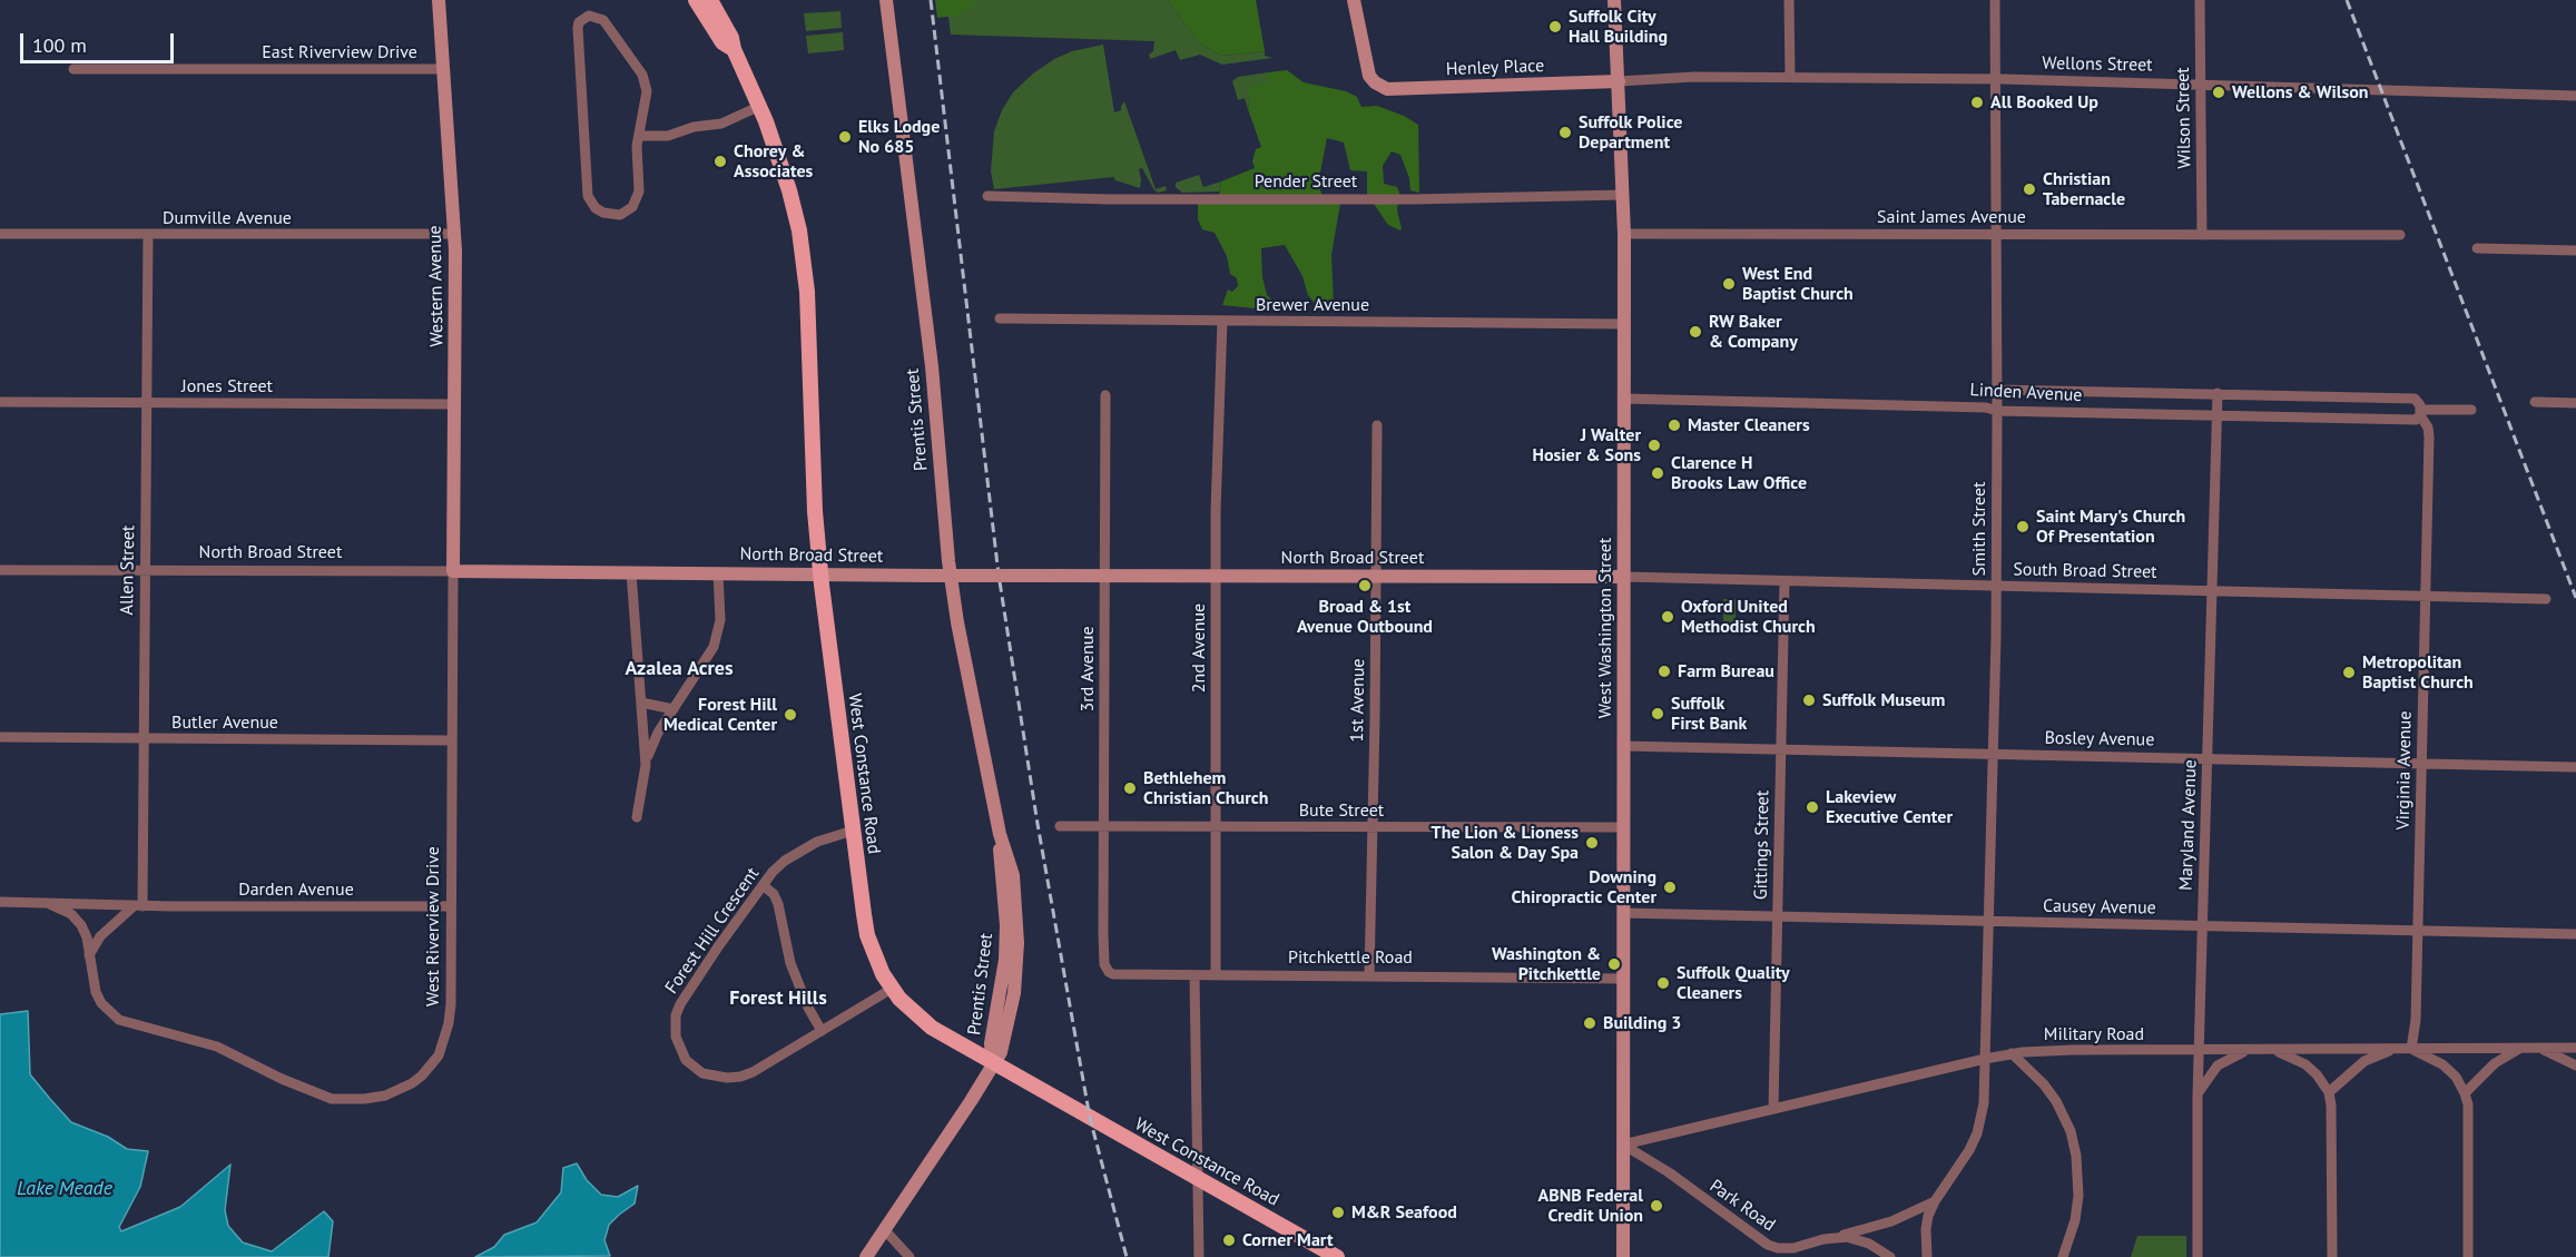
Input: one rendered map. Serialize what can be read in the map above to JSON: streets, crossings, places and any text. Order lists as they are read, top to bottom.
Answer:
{
  "streets": {
    "main road": ["West Constance Road"],
    "street": [
      "East Riverview Drive",
      "Wellons Street",
      "Henley Place",
      "Wilson Street",
      "Pender Street",
      "Saint James Avenue",
      "Dumville Avenue",
      "Western Avenue",
      "Brewer Avenue",
      "Jones Street",
      "Linden Avenue",
      "Prentis Street",
      "Smith Street",
      "North Broad Street",
      "Allen Street",
      "South Broad Street",
      "West Washington Street",
      "2nd Avenue",
      "3rd Avenue",
      "1st Avenue",
      "Butler Avenue",
      "Bosley Avenue",
      "Virginia Avenue",
      "Bute Street",
      "Maryland Avenue",
      "Gittings Street",
      "Darden Avenue",
      "Causey Avenue",
      "West Riverview Drive",
      "Forest Hill Crescent",
      "Pitchkettle Road",
      "Military Road",
      "Park Road"
    ]
  },
  "crossings": [
    ["East Riverview Drive", "Western Avenue"],
    ["Wellons Street", "Henley Place"],
    ["Wellons Street", "Wilson Street"],
    ["Wellons Street", "Smith Street"],
    ["Wellons Street", "West Washington Street"],
    ["Henley Place", "West Washington Street"],
    ["Wilson Street", "Saint James Avenue"],
    ["Pender Street", "West Washington Street"],
    ["Saint James Avenue", "Smith Street"],
    ["Saint James Avenue", "West Washington Street"],
    ["Dumville Avenue", "Western Avenue"],
    ["Dumville Avenue", "Allen Street"],
    ["Western Avenue", "Jones Street"],
    ["Western Avenue", "North Broad Street"],
    ["Western Avenue", "West Riverview Drive"],
    ["Brewer Avenue", "West Washington Street"],
    ["Brewer Avenue", "2nd Avenue"],
    ["Jones Street", "Allen Street"],
    ["Linden Avenue", "Smith Street"],
    ["Linden Avenue", "West Washington Street"],
    ["Linden Avenue", "Virginia Avenue"],
    ["Linden Avenue", "Maryland Avenue"],
    ["Prentis Street", "West Constance Road"],
    ["Smith Street", "South Broad Street"],
    ["Smith Street", "Bosley Avenue"],
    ["Smith Street", "Causey Avenue"],
    ["Smith Street", "Military Road"],
    ["North Broad Street", "Allen Street"],
    ["North Broad Street", "South Broad Street"],
    ["North Broad Street", "West Washington Street"],
    ["North Broad Street", "2nd Avenue"],
    ["North Broad Street", "3rd Avenue"],
    ["North Broad Street", "1st Avenue"],
    ["North Broad Street", "West Constance Road"],
    ["North Broad Street", "West Riverview Drive"],
    ["Allen Street", "Butler Avenue"],
    ["Allen Street", "Darden Avenue"],
    ["South Broad Street", "West Washington Street"],
    ["South Broad Street", "Virginia Avenue"],
    ["South Broad Street", "Maryland Avenue"],
    ["South Broad Street", "Gittings Street"],
    ["West Washington Street", "Bosley Avenue"],
    ["West Washington Street", "Bute Street"],
    ["West Washington Street", "Causey Avenue"],
    ["West Washington Street", "Pitchkettle Road"],
    ["West Washington Street", "Military Road"],
    ["West Washington Street", "Park Road"],
    ["2nd Avenue", "Bute Street"],
    ["2nd Avenue", "Pitchkettle Road"],
    ["3rd Avenue", "Bute Street"],
    ["3rd Avenue", "Pitchkettle Road"],
    ["1st Avenue", "Bute Street"],
    ["1st Avenue", "Pitchkettle Road"],
    ["Butler Avenue", "West Riverview Drive"],
    ["Bosley Avenue", "Virginia Avenue"],
    ["Bosley Avenue", "Maryland Avenue"],
    ["Bosley Avenue", "Gittings Street"],
    ["Virginia Avenue", "Causey Avenue"],
    ["Virginia Avenue", "Military Road"],
    ["West Constance Road", "Forest Hill Crescent"],
    ["Maryland Avenue", "Causey Avenue"],
    ["Maryland Avenue", "Military Road"],
    ["Gittings Street", "Causey Avenue"],
    ["Gittings Street", "Military Road"],
    ["Darden Avenue", "West Riverview Drive"],
    ["Military Road", "Park Road"]
  ],
  "districts": ["Azalea Acres", "Forest Hills"],
  "water": ["Lake Meade"],
  "places": [
    "Suffolk City Hall Building",
    "Wellons & Wilson",
    "All Booked Up",
    "Suffolk Police Department",
    "Elks Lodge No 685",
    "Chorey & Associates",
    "Christian Tabernacle",
    "West End Baptist Church",
    "RW Baker & Company",
    "Master Cleaners",
    "J Walter Hosier & Sons",
    "Clarence H Brooks Law Office",
    "Saint Mary's Church Of Presentation",
    "Broad & 1st Avenue Outbound",
    "Oxford United Methodist Church",
    "Farm Bureau",
    "Metropolitan Baptist Church",
    "Suffolk Museum",
    "Suffolk First Bank",
    "Forest Hill Medical Center",
    "Bethlehem Christian Church",
    "Lakeview Executive Center",
    "The Lion & Lioness Salon & Day Spa",
    "Downing Chiropractic Center",
    "Washington & Pitchkettle",
    "Suffolk Quality Cleaners",
    "Building 3",
    "ABNB Federal Credit Union",
    "M&R Seafood",
    "Corner Mart"
  ],
  "scale_bar": "100 m"
}
